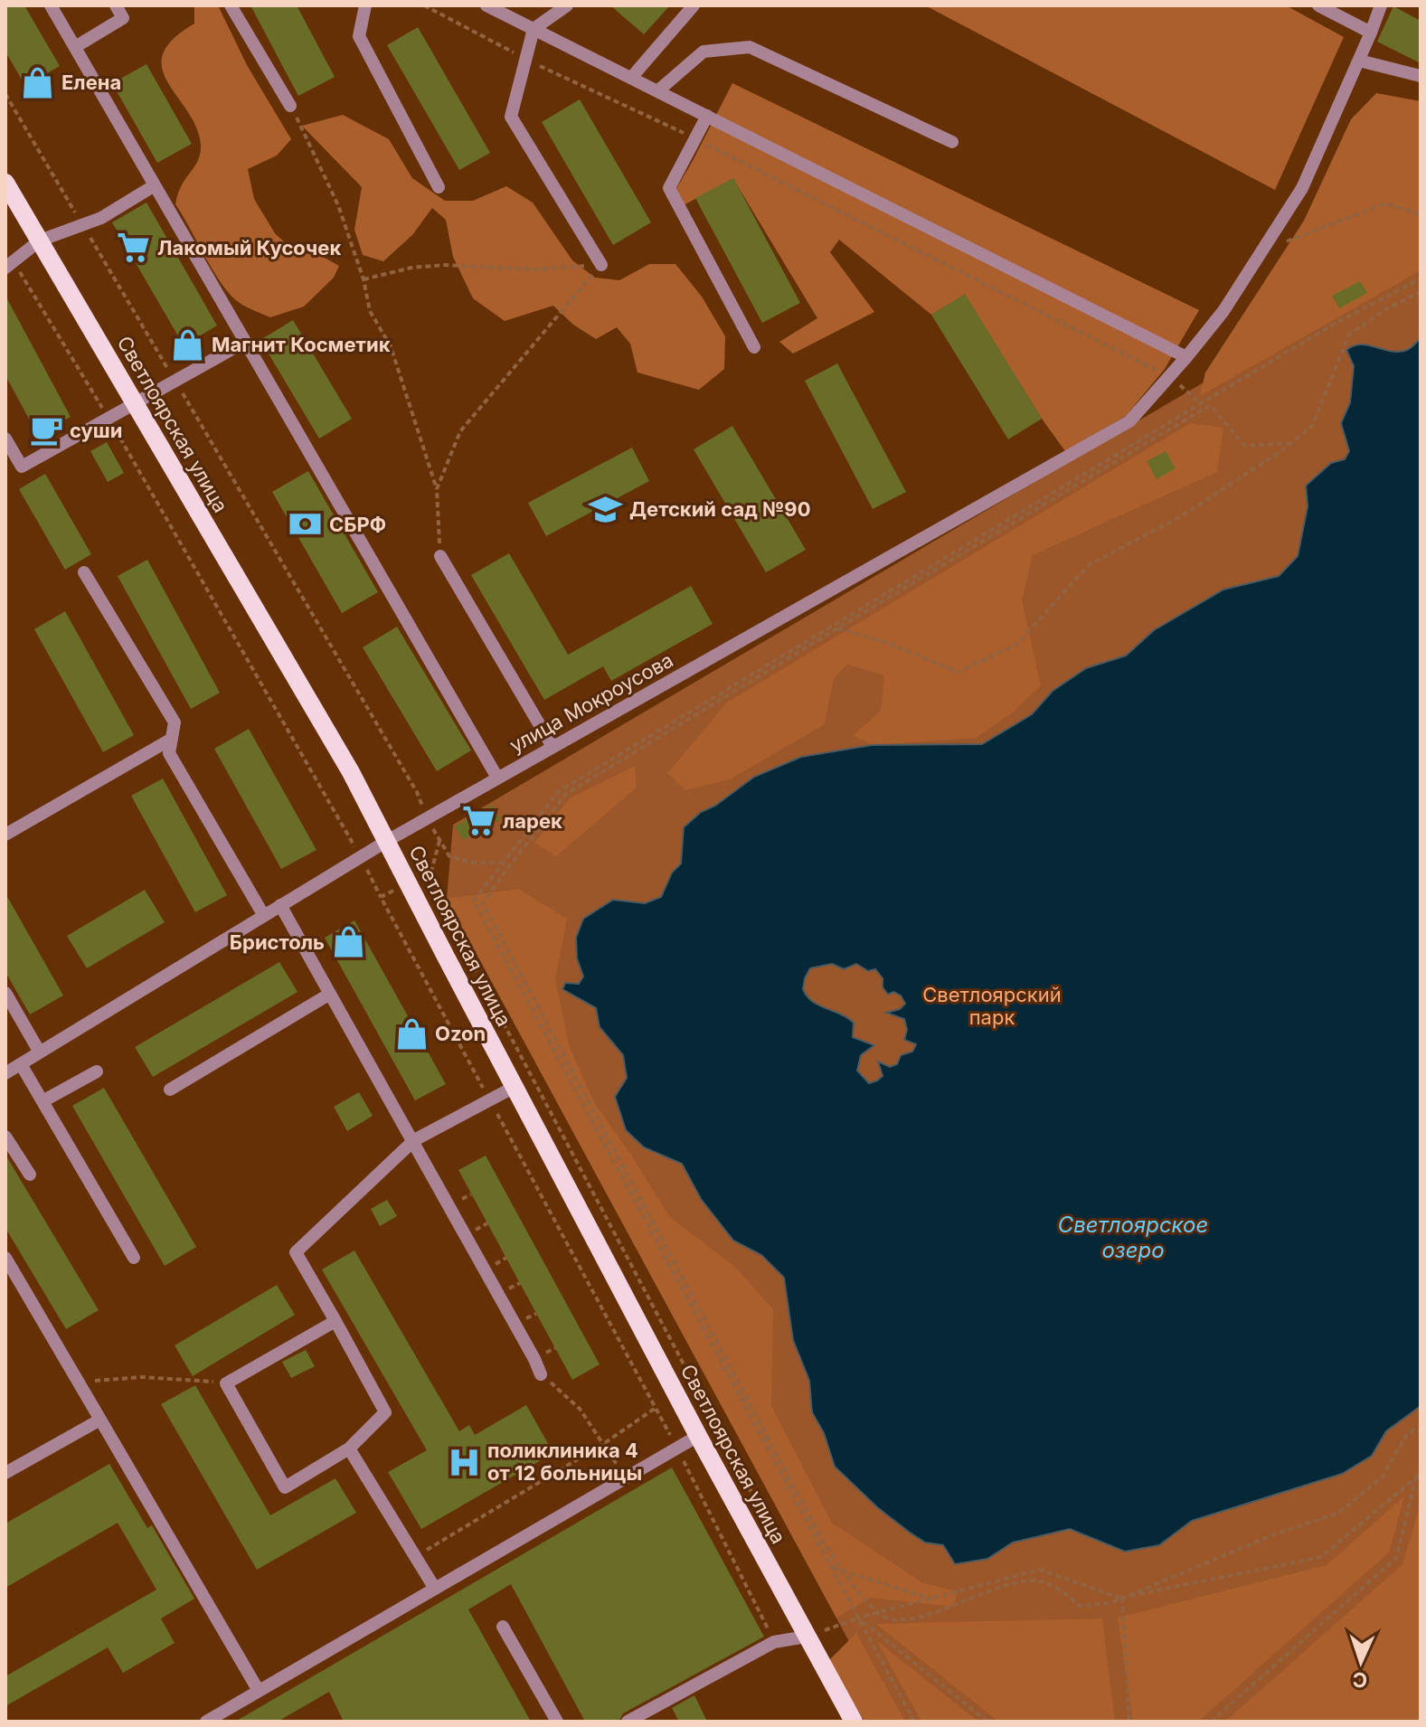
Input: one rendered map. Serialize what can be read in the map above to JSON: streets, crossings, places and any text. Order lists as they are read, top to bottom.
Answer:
{
  "streets": {
    "main road": ["Светлоярская улица"],
    "street": ["улица Мокроусова"]
  },
  "crossings": [
    ["Светлоярская улица", "улица Мокроусова"]
  ],
  "water": ["Светлоярское озеро"],
  "parks": ["Светлоярский парк"],
  "places": {
    "shop": [
      "Елена",
      "Магнит Косметик",
      "Бристоль",
      "Ozon"
    ],
    "supermarket": ["Лакомый Кусочек", "ларек"],
    "cafe": ["суши"],
    "school or university": ["Детский сад №90"],
    "bank": ["СБРФ"],
    "hospital": ["поликлиника 4 от 12 больницы"]
  },
  "north": "bottom"
}
